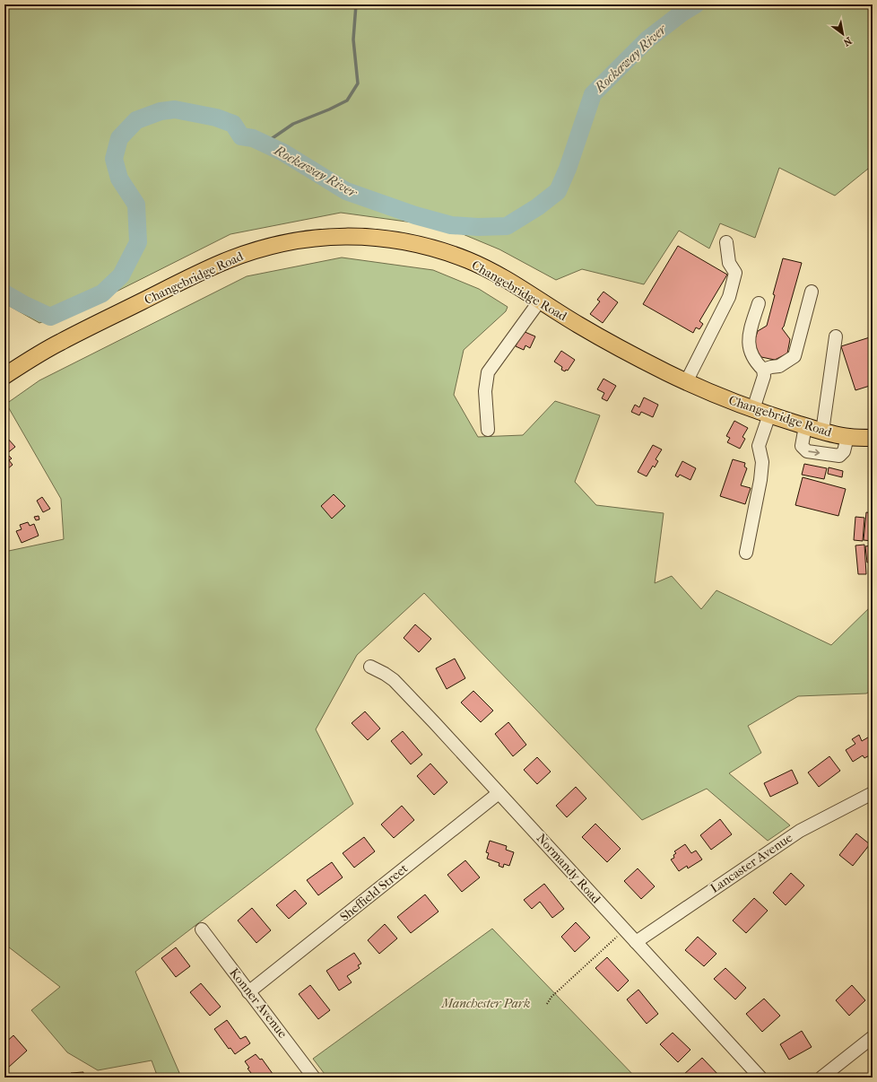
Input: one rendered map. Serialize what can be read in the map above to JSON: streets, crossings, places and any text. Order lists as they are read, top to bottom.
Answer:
{
  "streets": {
    "main road": ["Changebridge Road"],
    "street": [
      "Lancaster Avenue",
      "Normandy Road",
      "Sheffield Street",
      "Konner Avenue"
    ]
  },
  "crossings": [
    ["Lancaster Avenue", "Normandy Road"],
    ["Normandy Road", "Sheffield Street"],
    ["Sheffield Street", "Konner Avenue"]
  ],
  "water": ["Rockaway River"],
  "parks": ["Manchester Park"],
  "north": "bottom right"
}
